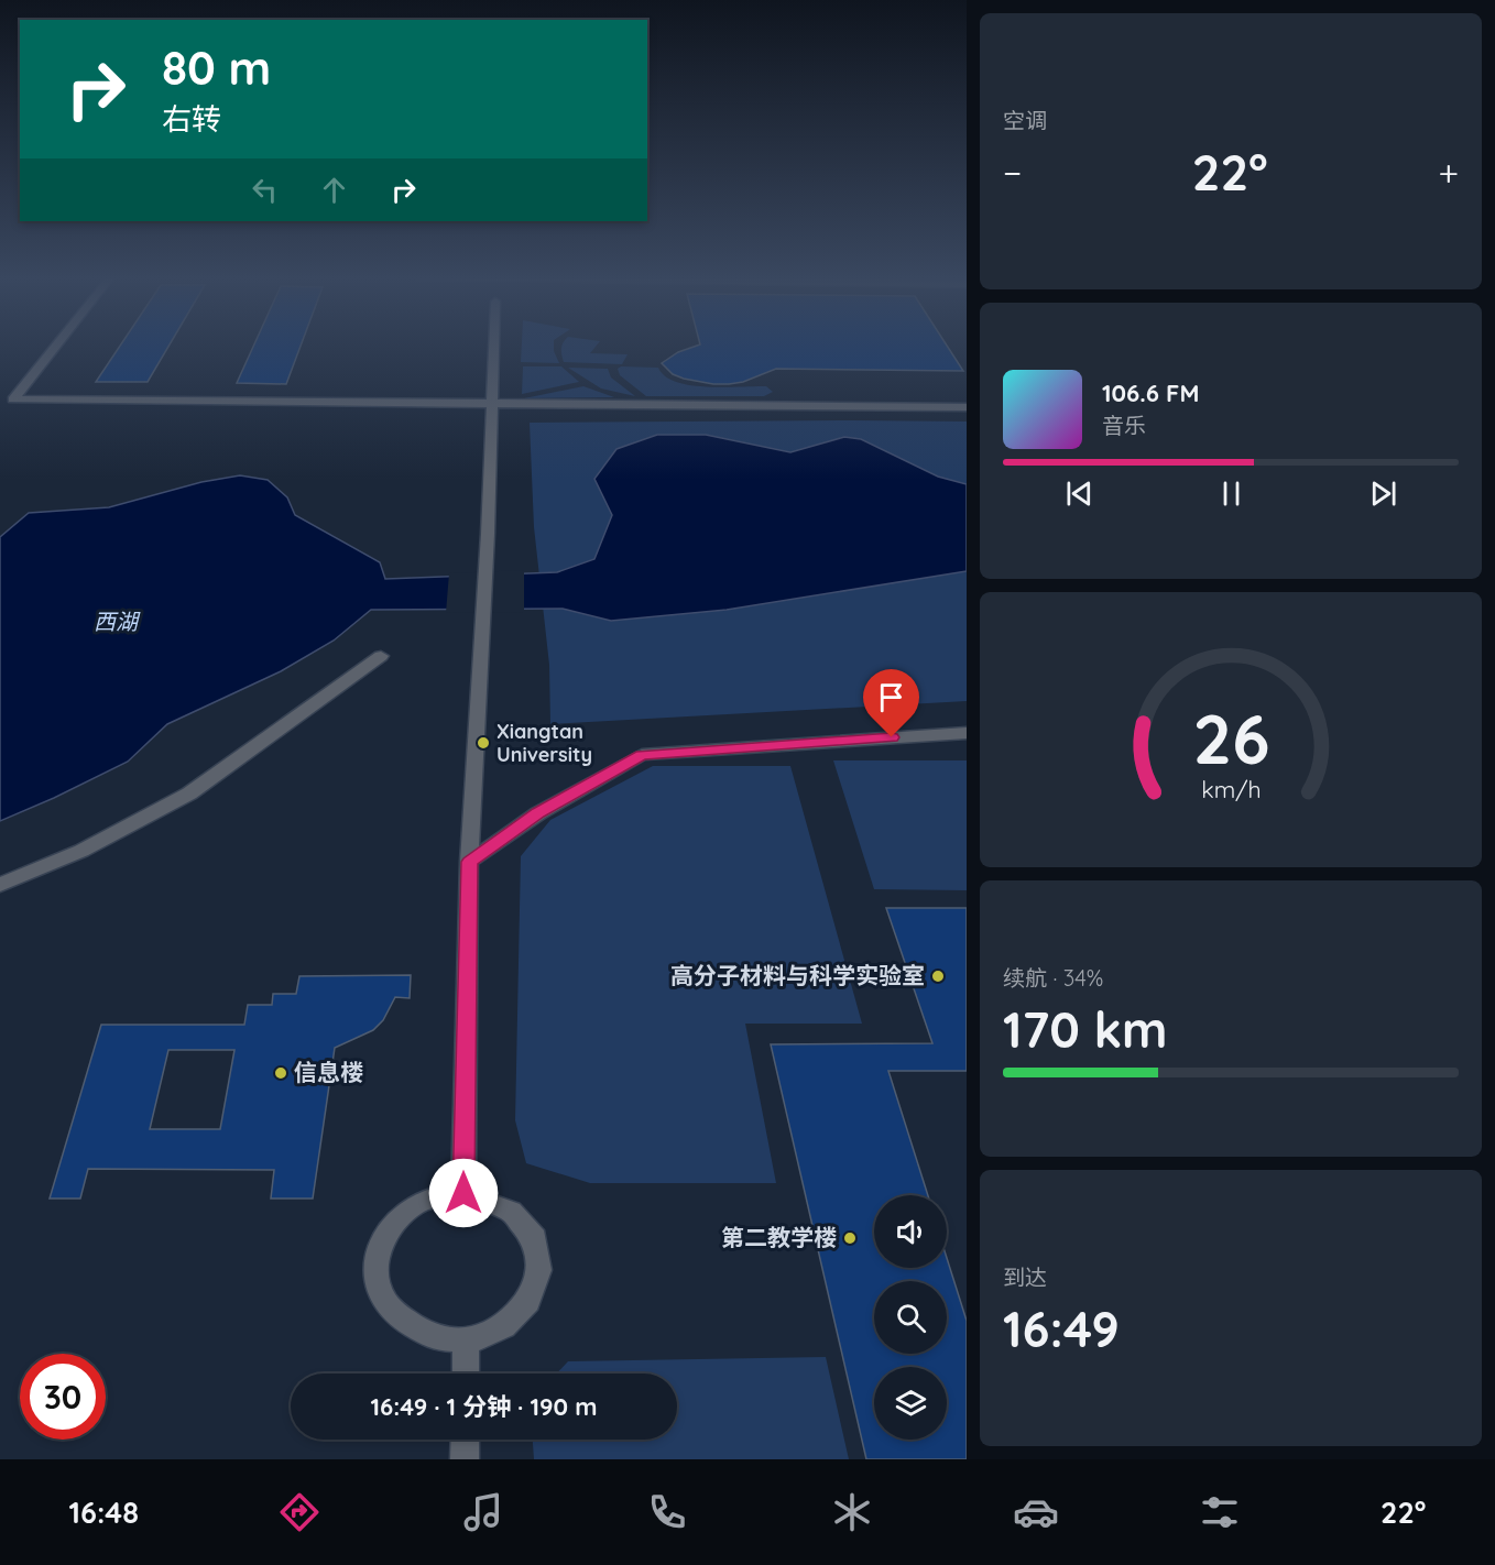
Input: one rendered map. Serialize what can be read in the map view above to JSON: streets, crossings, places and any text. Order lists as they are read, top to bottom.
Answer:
{
  "water": ["西湖"],
  "places": [
    "Xiangtan University",
    "高分子材料与科学实验室",
    "信息楼",
    "第二教学楼"
  ],
  "page": {
    "tile": [
      "空调",
      ["续航 · 34%", "170 km"],
      ["到达", "16:49"]
    ],
    "turn": ["80 m", "右转"],
    "heat": ["−", "22°", "+"],
    "song": ["106.6 FM", "音乐"],
    "limit": "30",
    "trip": "16:49 · 1 分钟 · 190 m",
    "tabs": ["16:48", "22°"],
    "gauge": ["26", "km/h"]
  }
}
